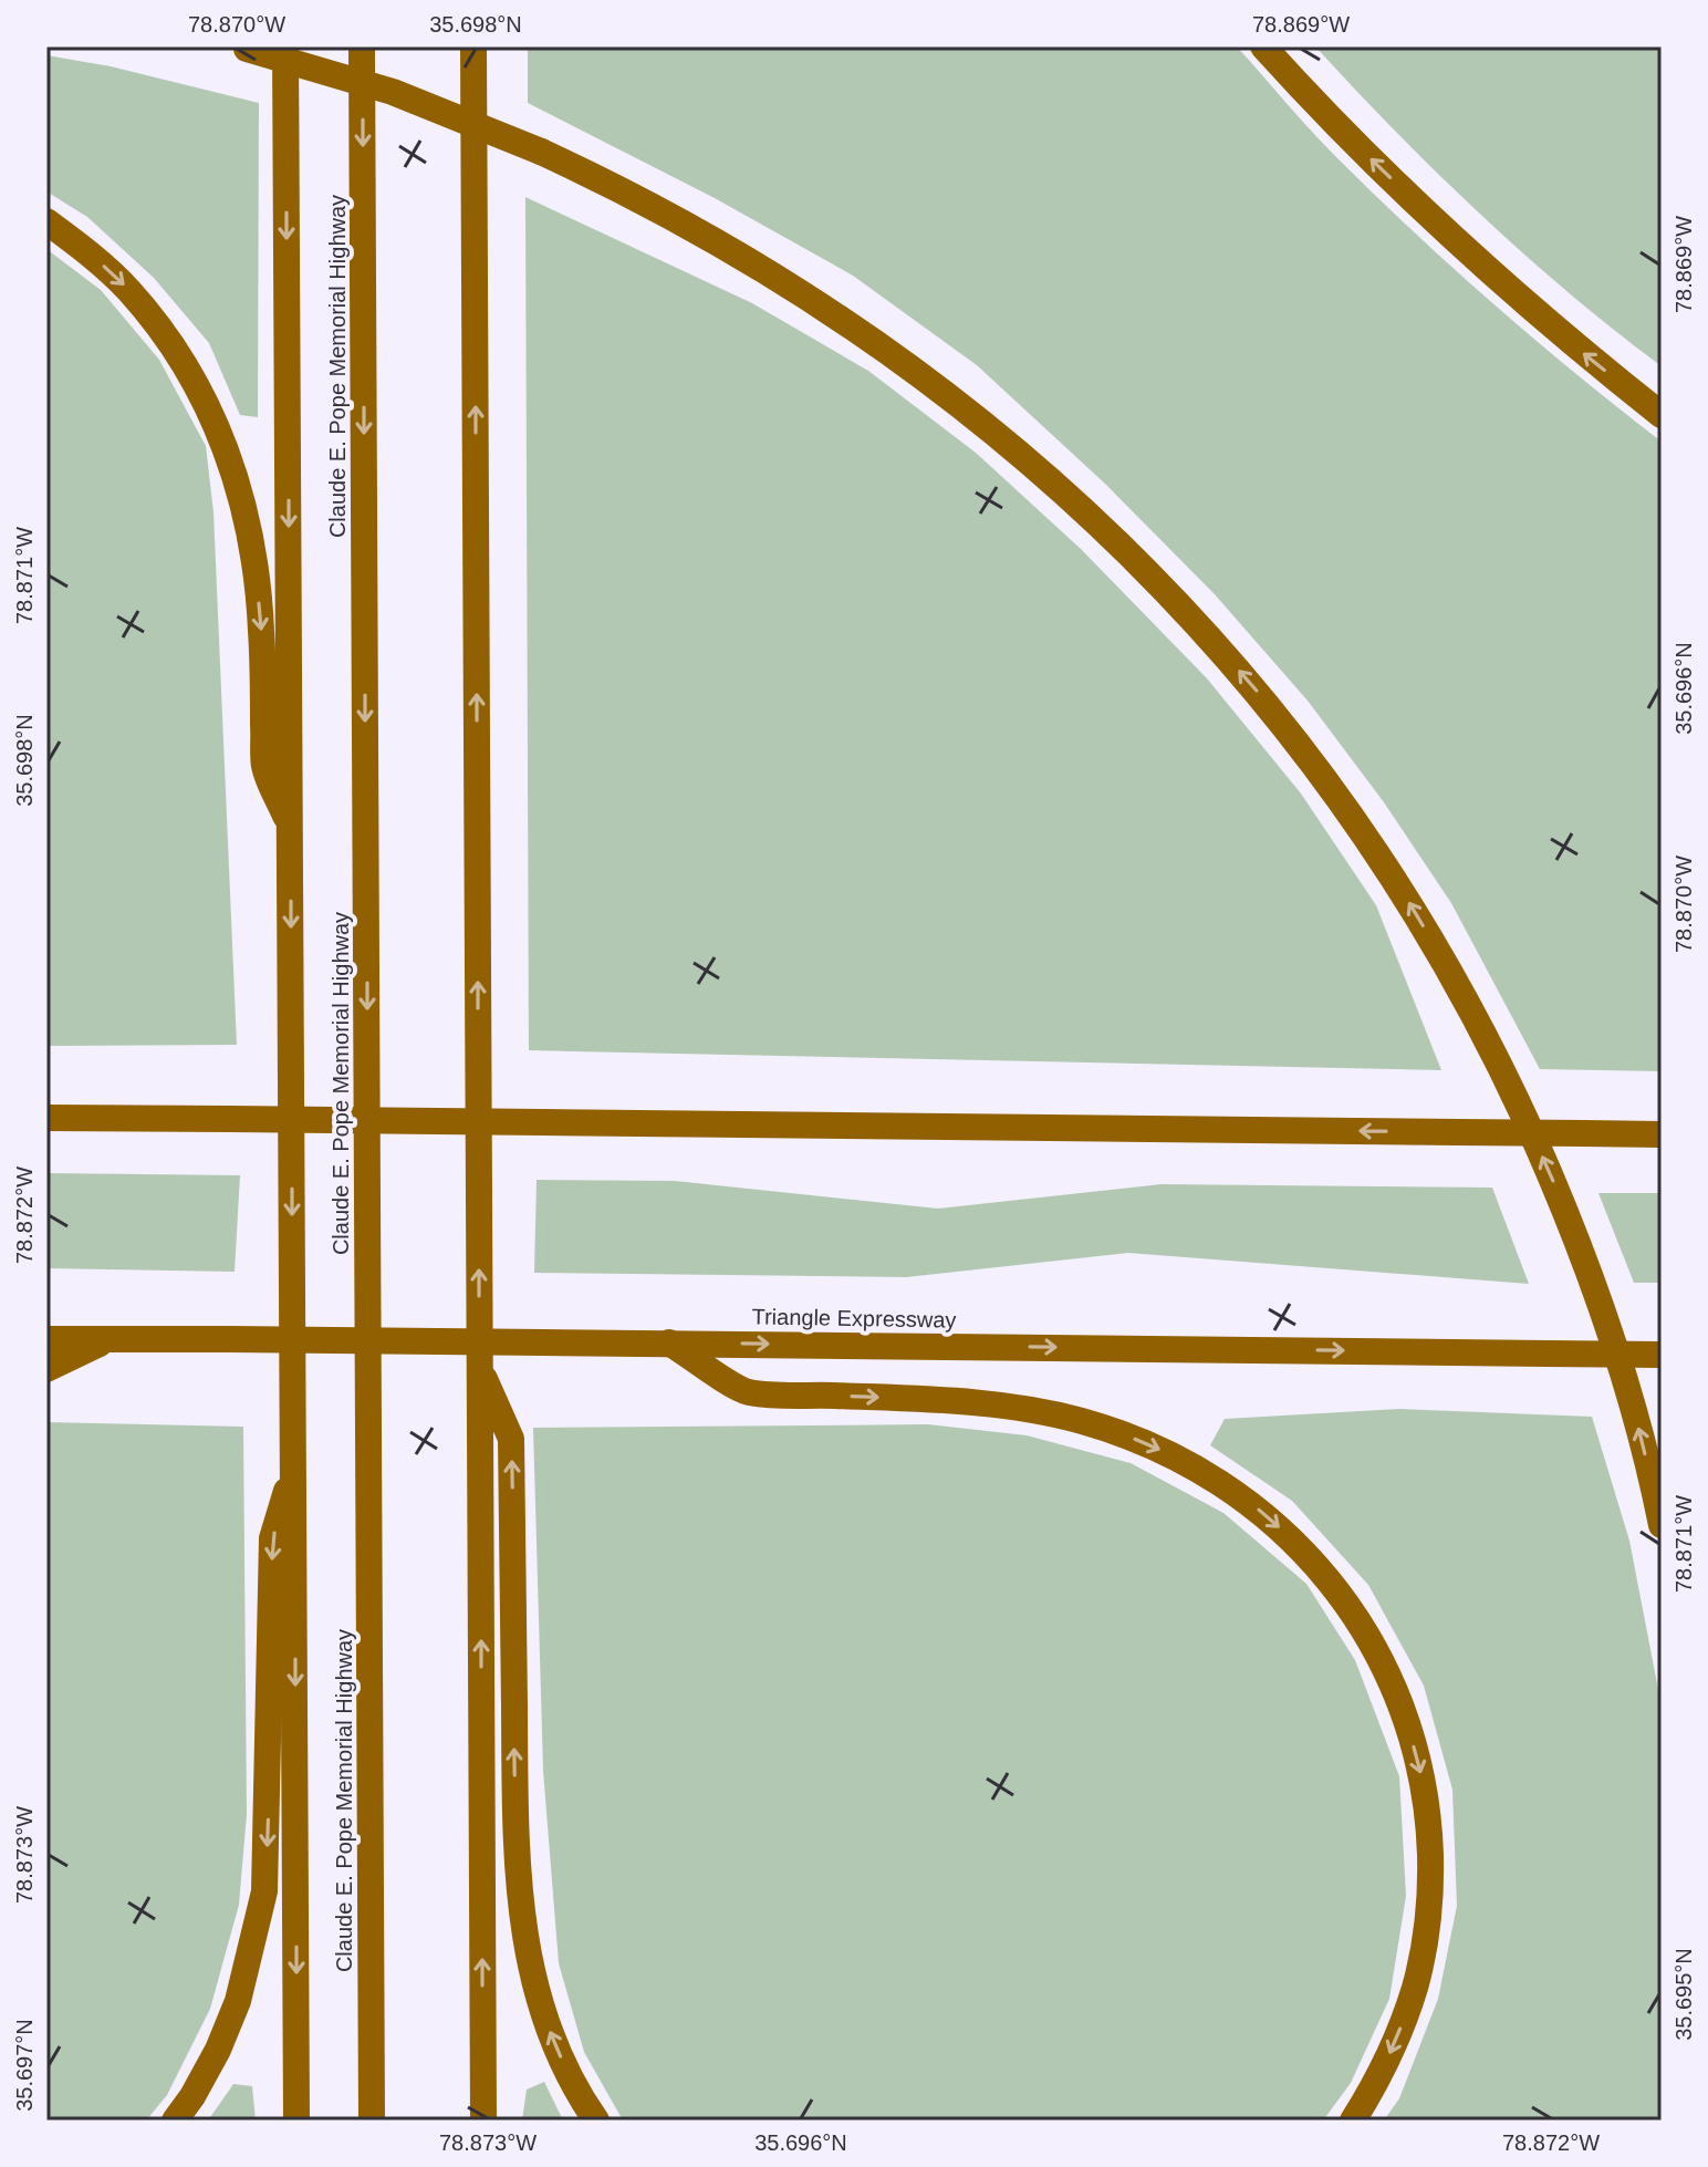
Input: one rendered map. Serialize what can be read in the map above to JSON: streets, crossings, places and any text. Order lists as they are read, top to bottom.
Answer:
{
  "streets": {
    "highway": ["Claude E. Pope Memorial Highway", "Triangle Expressway"]
  },
  "coordinates": [
    "78.870°W",
    "35.698°N",
    "78.869°W",
    "78.871°W",
    "35.696°N",
    "78.872°W",
    "78.873°W",
    "35.695°N",
    "35.697°N"
  ]
}
